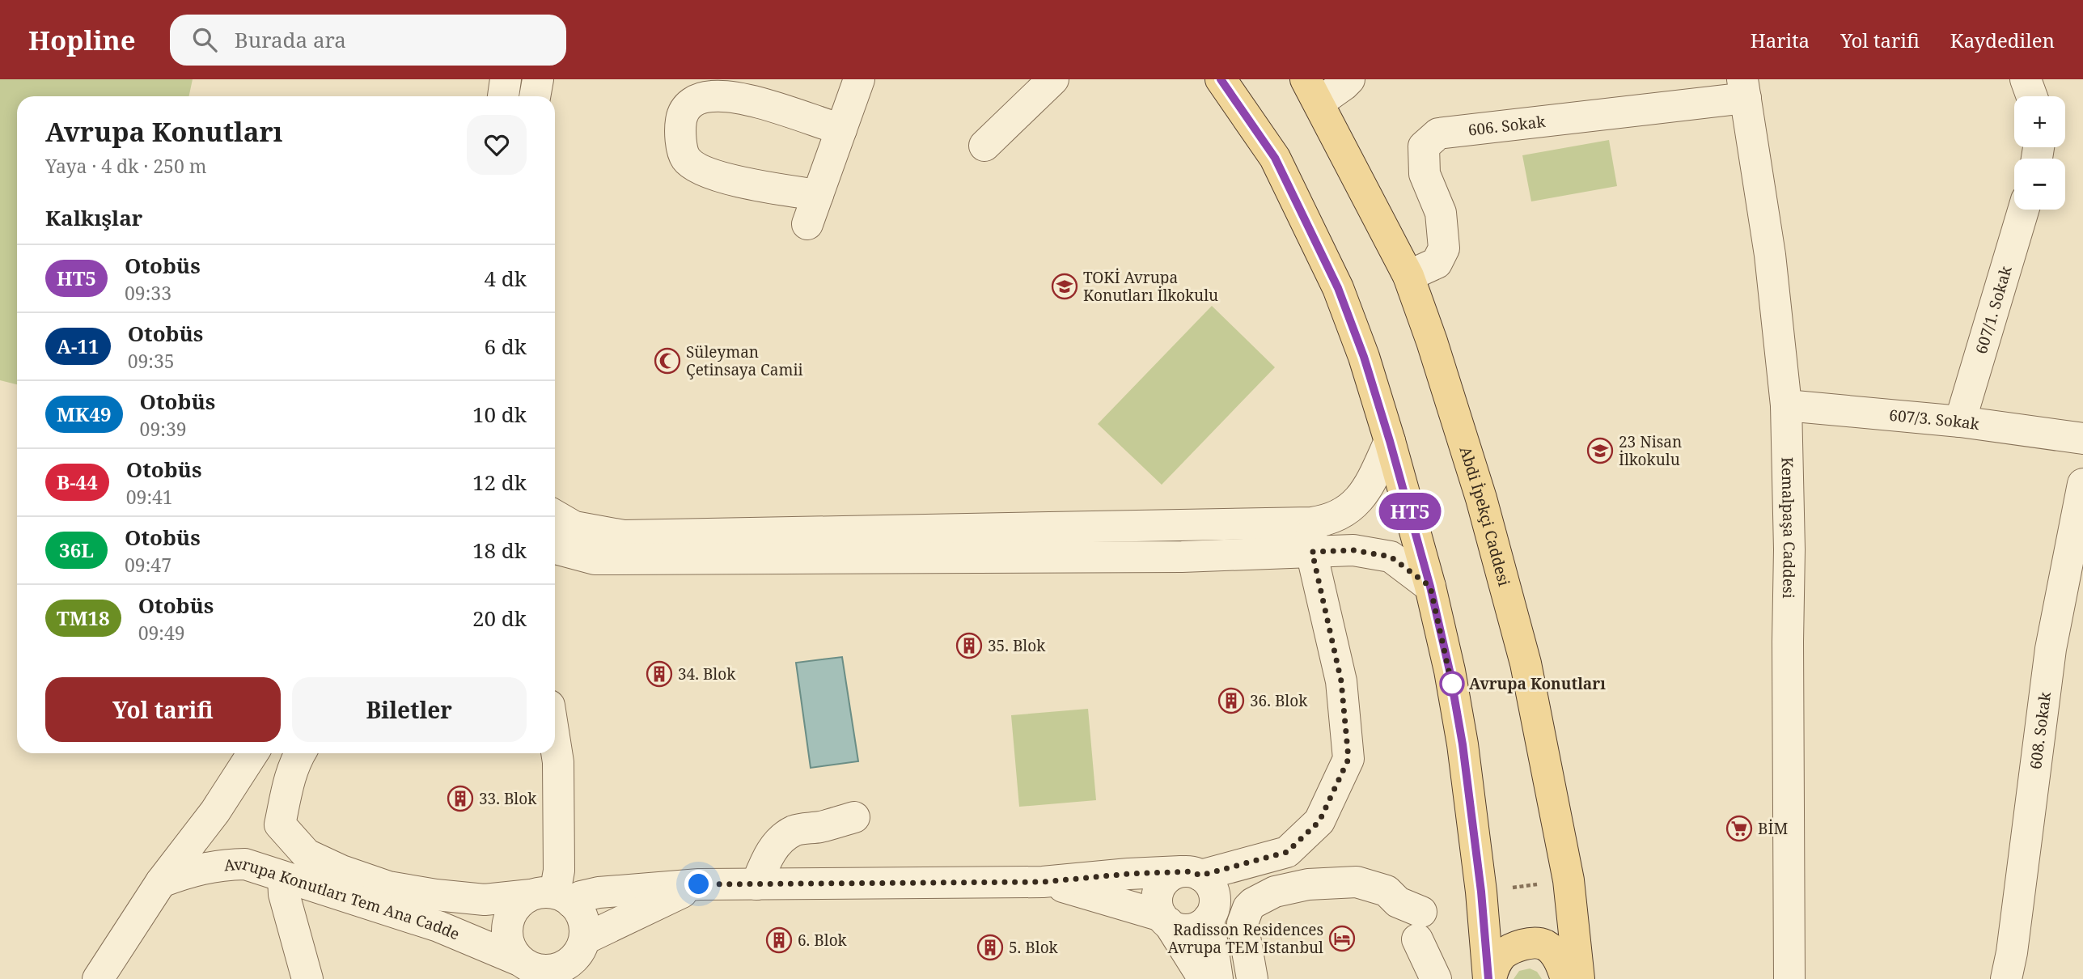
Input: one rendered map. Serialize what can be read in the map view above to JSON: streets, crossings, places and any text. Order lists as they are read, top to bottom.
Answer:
{
  "streets": {
    "main road": ["Abdi İpekçi Caddesi"],
    "street": [
      "606. Sokak",
      "607/1. Sokak",
      "607/3. Sokak",
      "Kemalpaşa Caddesi",
      "608. Sokak",
      "Avrupa Konutları Tem Ana Cadde"
    ]
  },
  "crossings": [
    ["606. Sokak", "Abdi İpekçi Caddesi"],
    ["606. Sokak", "Kemalpaşa Caddesi"],
    ["607/1. Sokak", "607/3. Sokak"],
    ["607/3. Sokak", "Kemalpaşa Caddesi"]
  ],
  "places": {
    "school or university": ["TOKİ Avrupa Konutları İlkokulu", "23 Nisan İlkokulu"],
    "mosque": ["Süleyman Çetinsaya Camii"],
    "building": [
      "35. Blok",
      "34. Blok",
      "36. Blok",
      "33. Blok",
      "6. Blok",
      "5. Blok"
    ],
    "other": ["Avrupa Konutları"],
    "supermarket": ["BİM"],
    "hotel": ["Radisson Residences Avrupa TEM Istanbul"]
  },
  "lines": ["bus line HT5"],
  "page": {
    "header": "Hopline",
    "search": "Burada ara",
    "nav": ["Harita", "Yol tarifi", "Kaydedilen"],
    "on_map": "HT5",
    "map_buttons": ["+", "−"],
    "heading": [
      ["Avrupa Konutları", "Yaya · 4 dk · 250 m"],
      "Kalkışlar"
    ],
    "list": [
      {
        "mark": "HT5",
        "name": "Otobüs",
        "note": "09:33",
        "value": "4 dk"
      },
      {
        "mark": "A-11",
        "name": "Otobüs",
        "note": "09:35",
        "value": "6 dk"
      },
      {
        "mark": "MK49",
        "name": "Otobüs",
        "note": "09:39",
        "value": "10 dk"
      },
      {
        "mark": "B-44",
        "name": "Otobüs",
        "note": "09:41",
        "value": "12 dk"
      },
      {
        "mark": "36L",
        "name": "Otobüs",
        "note": "09:47",
        "value": "18 dk"
      },
      {
        "mark": "TM18",
        "name": "Otobüs",
        "note": "09:49",
        "value": "20 dk"
      }
    ],
    "buttons": ["Yol tarifi", "Biletler"]
  }
}
